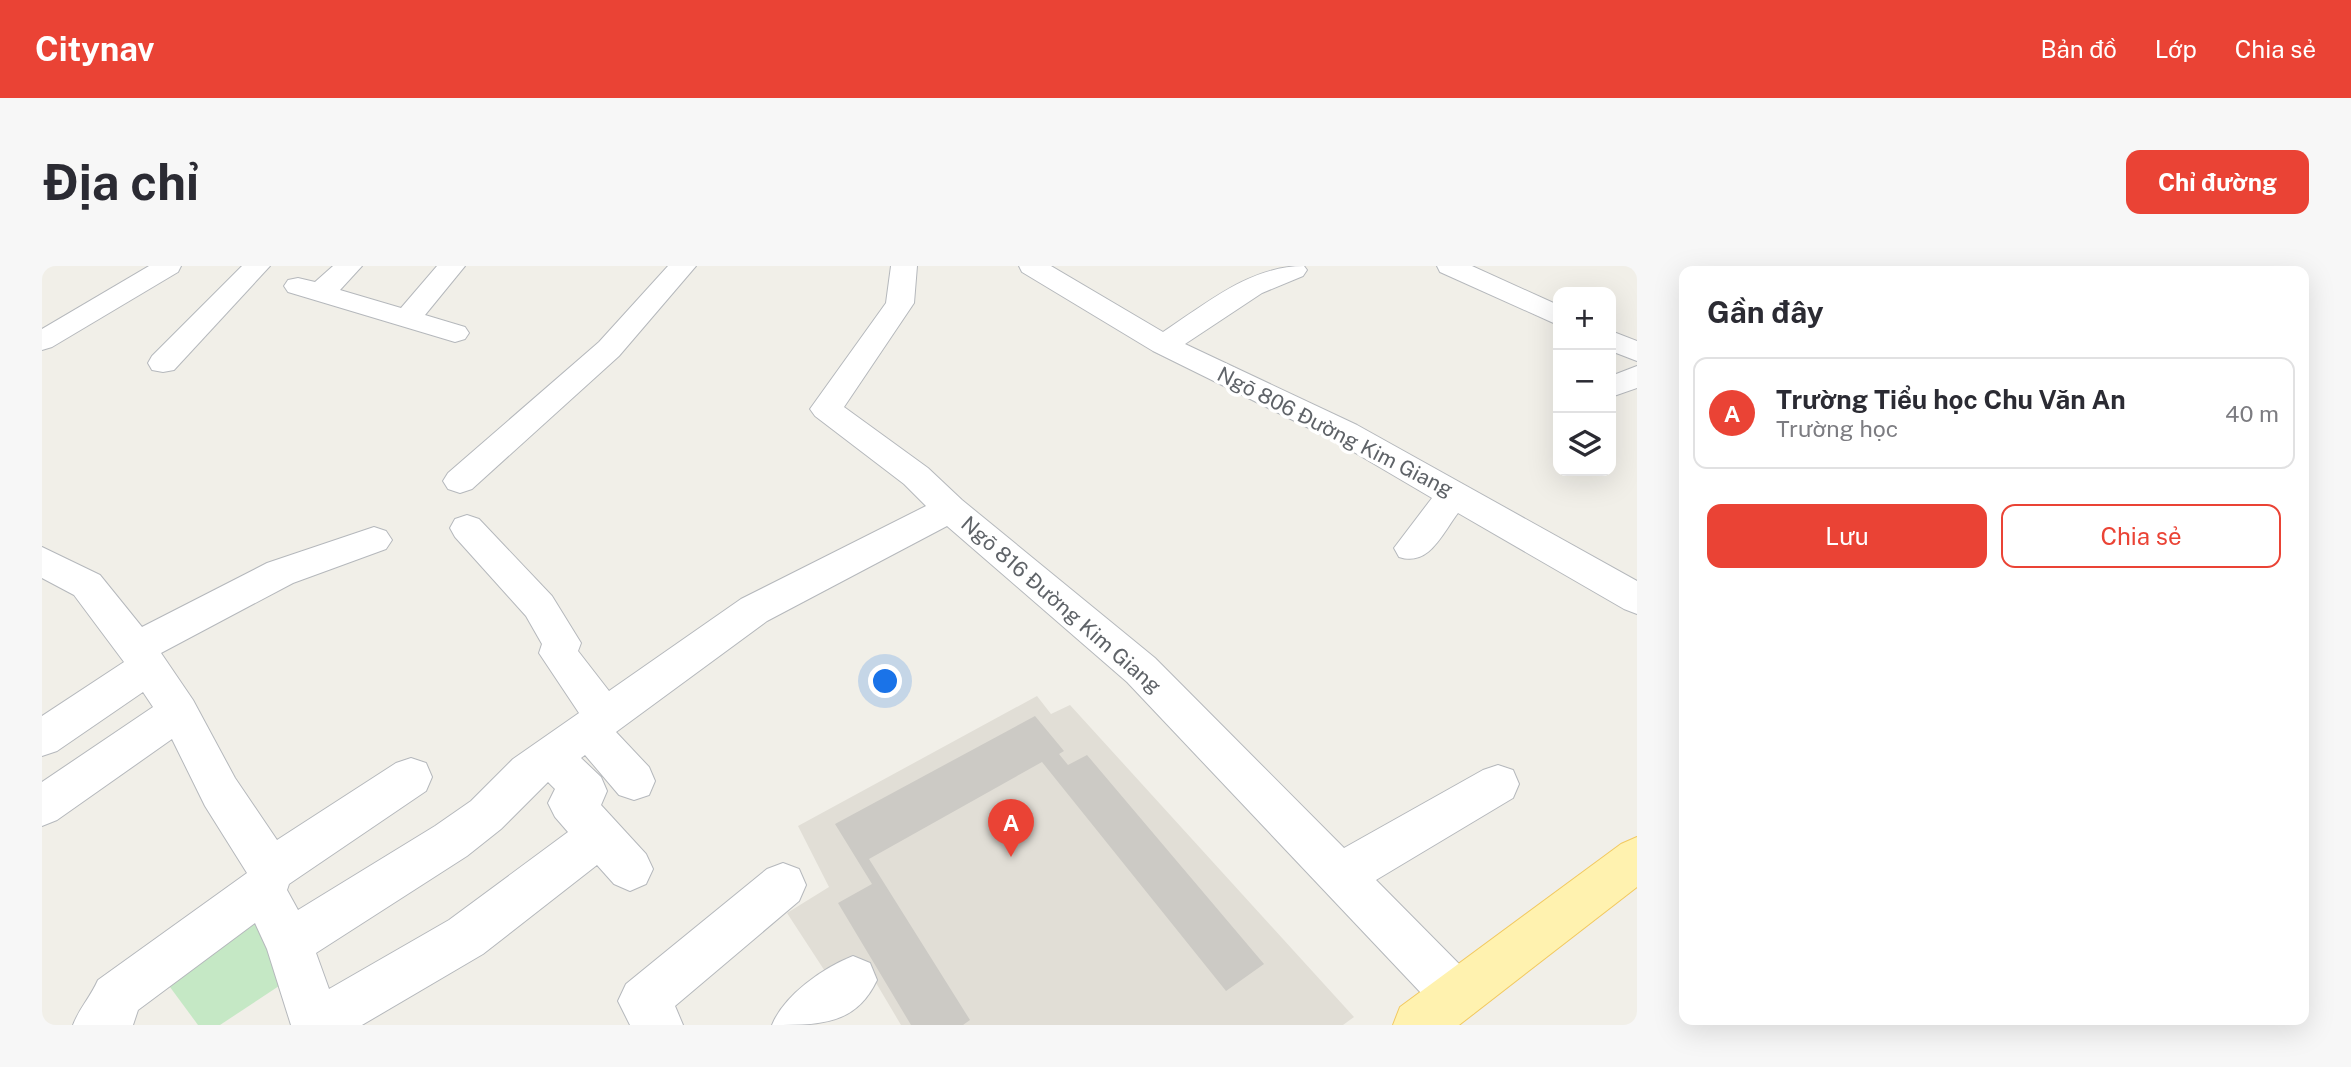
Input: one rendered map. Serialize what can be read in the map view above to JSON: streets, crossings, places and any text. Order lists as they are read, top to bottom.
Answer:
{
  "streets": {
    "street": ["Ngõ 806 Đường Kim Giang", "Ngõ 816 Đường Kim Giang"]
  },
  "page": {
    "header": "Citynav",
    "nav": ["Bản đồ", "Lớp", "Chia sẻ"],
    "buttons": [
      "Chỉ đường",
      ["Lưu", "Chia sẻ"]
    ],
    "title": "Địa chỉ",
    "heading": "Gần đây",
    "map_buttons": ["+", "−"],
    "list": [
      {
        "mark": "A",
        "name": "Trường Tiểu học Chu Văn An",
        "note": "Trường học",
        "value": "40 m"
      }
    ],
    "pins": "A"
  }
}
